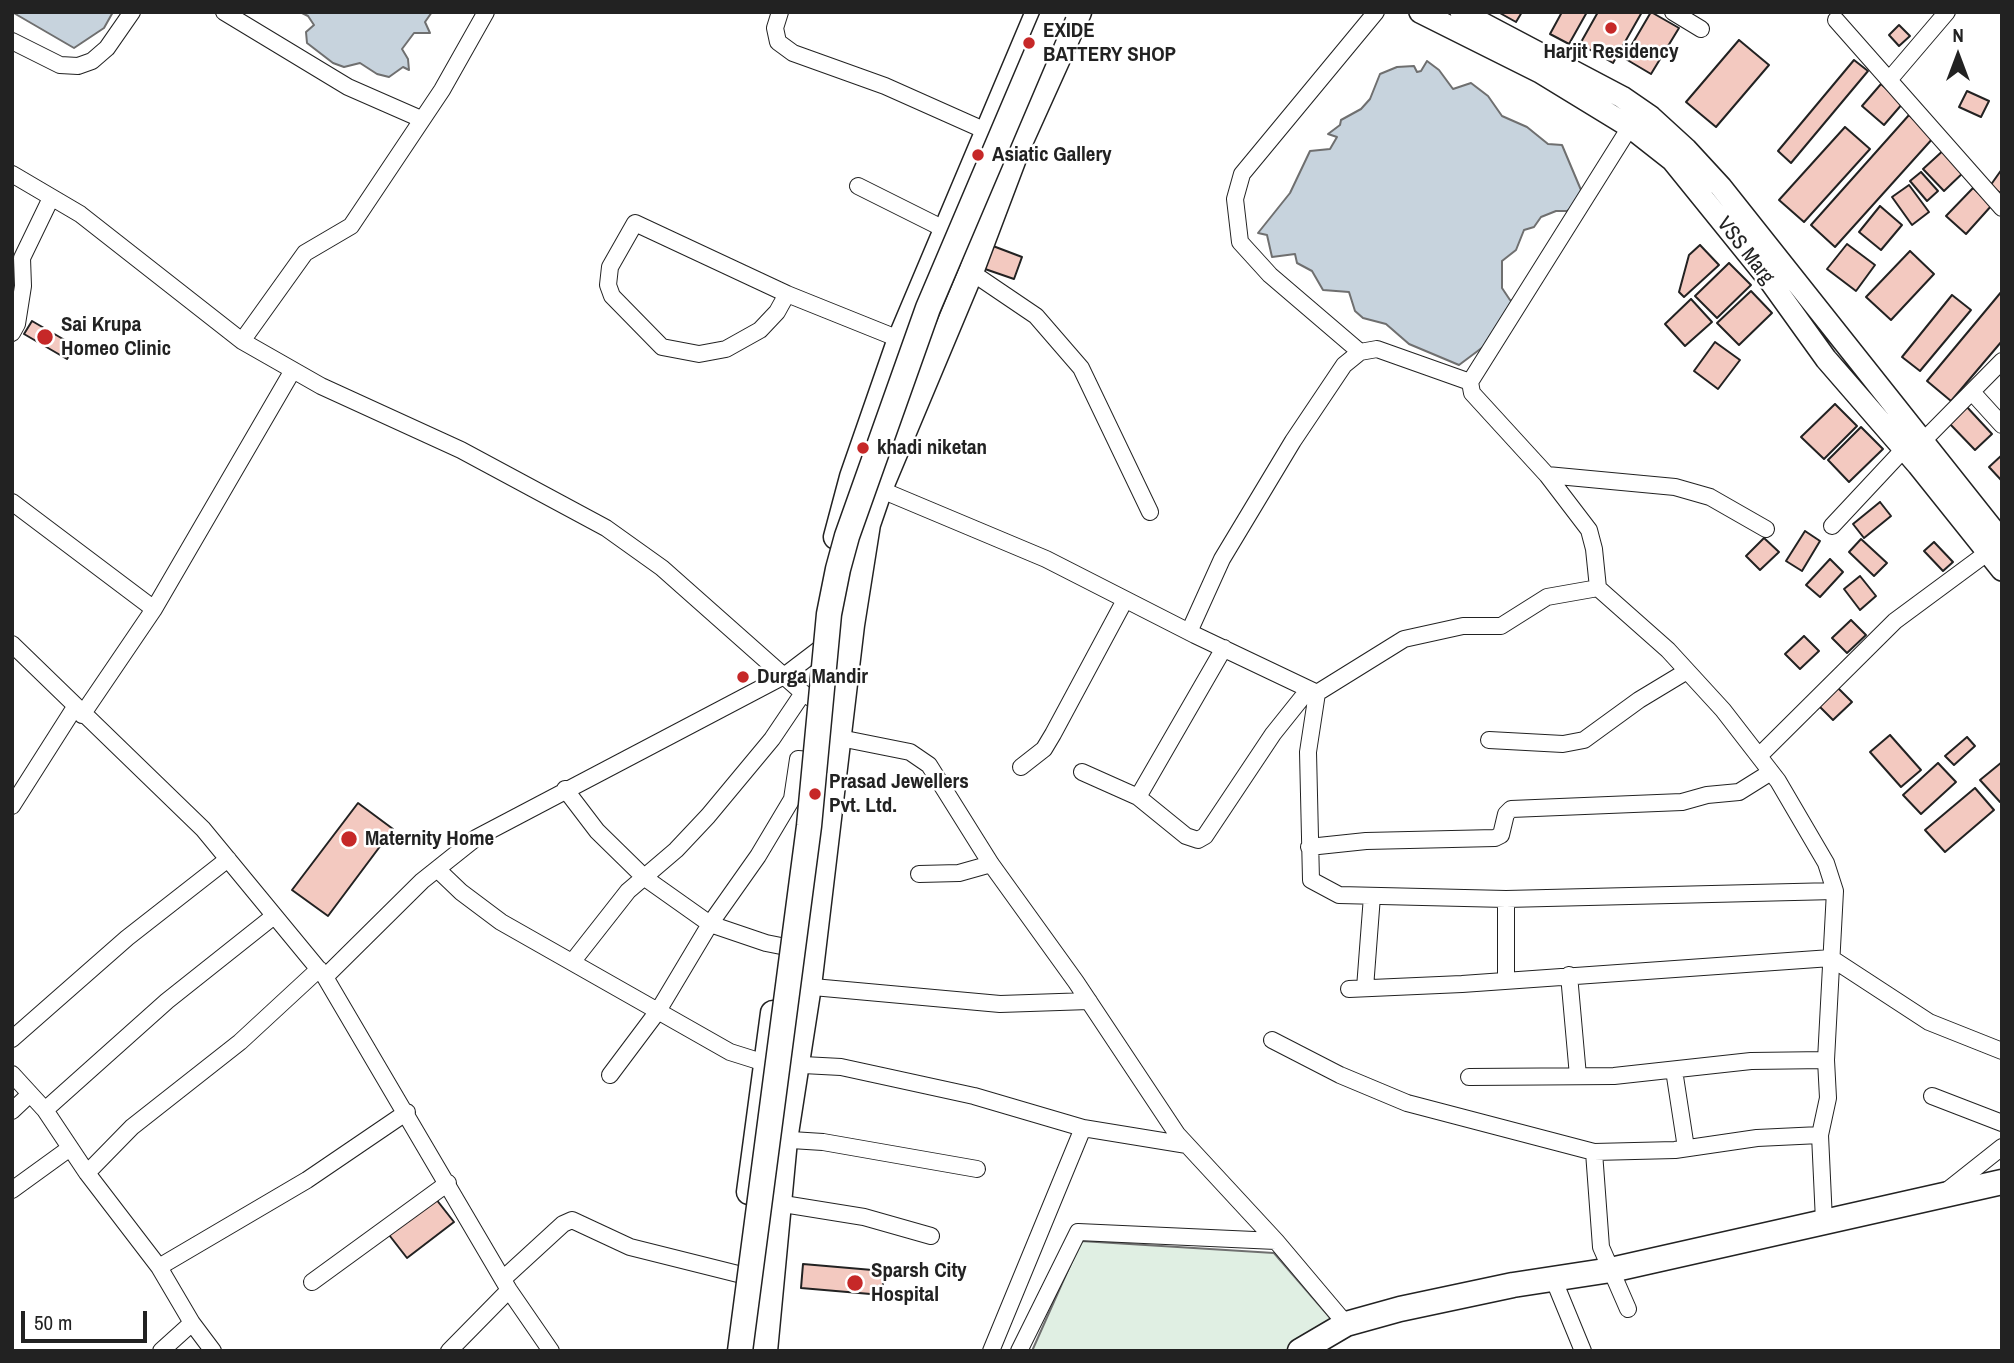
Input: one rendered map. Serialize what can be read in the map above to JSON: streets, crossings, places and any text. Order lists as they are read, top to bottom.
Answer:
{
  "streets": {
    "main road": ["VSS Marg"]
  },
  "places": [
    "Harjit Residency",
    "EXIDE BATTERY SHOP",
    "Asiatic Gallery",
    "Sai Krupa Homeo Clinic",
    "khadi niketan",
    "Durga Mandir",
    "Prasad Jewellers Pvt. Ltd.",
    "Maternity Home",
    "Sparsh City Hospital"
  ],
  "scale_bar": "50 m",
  "north": "top"
}
